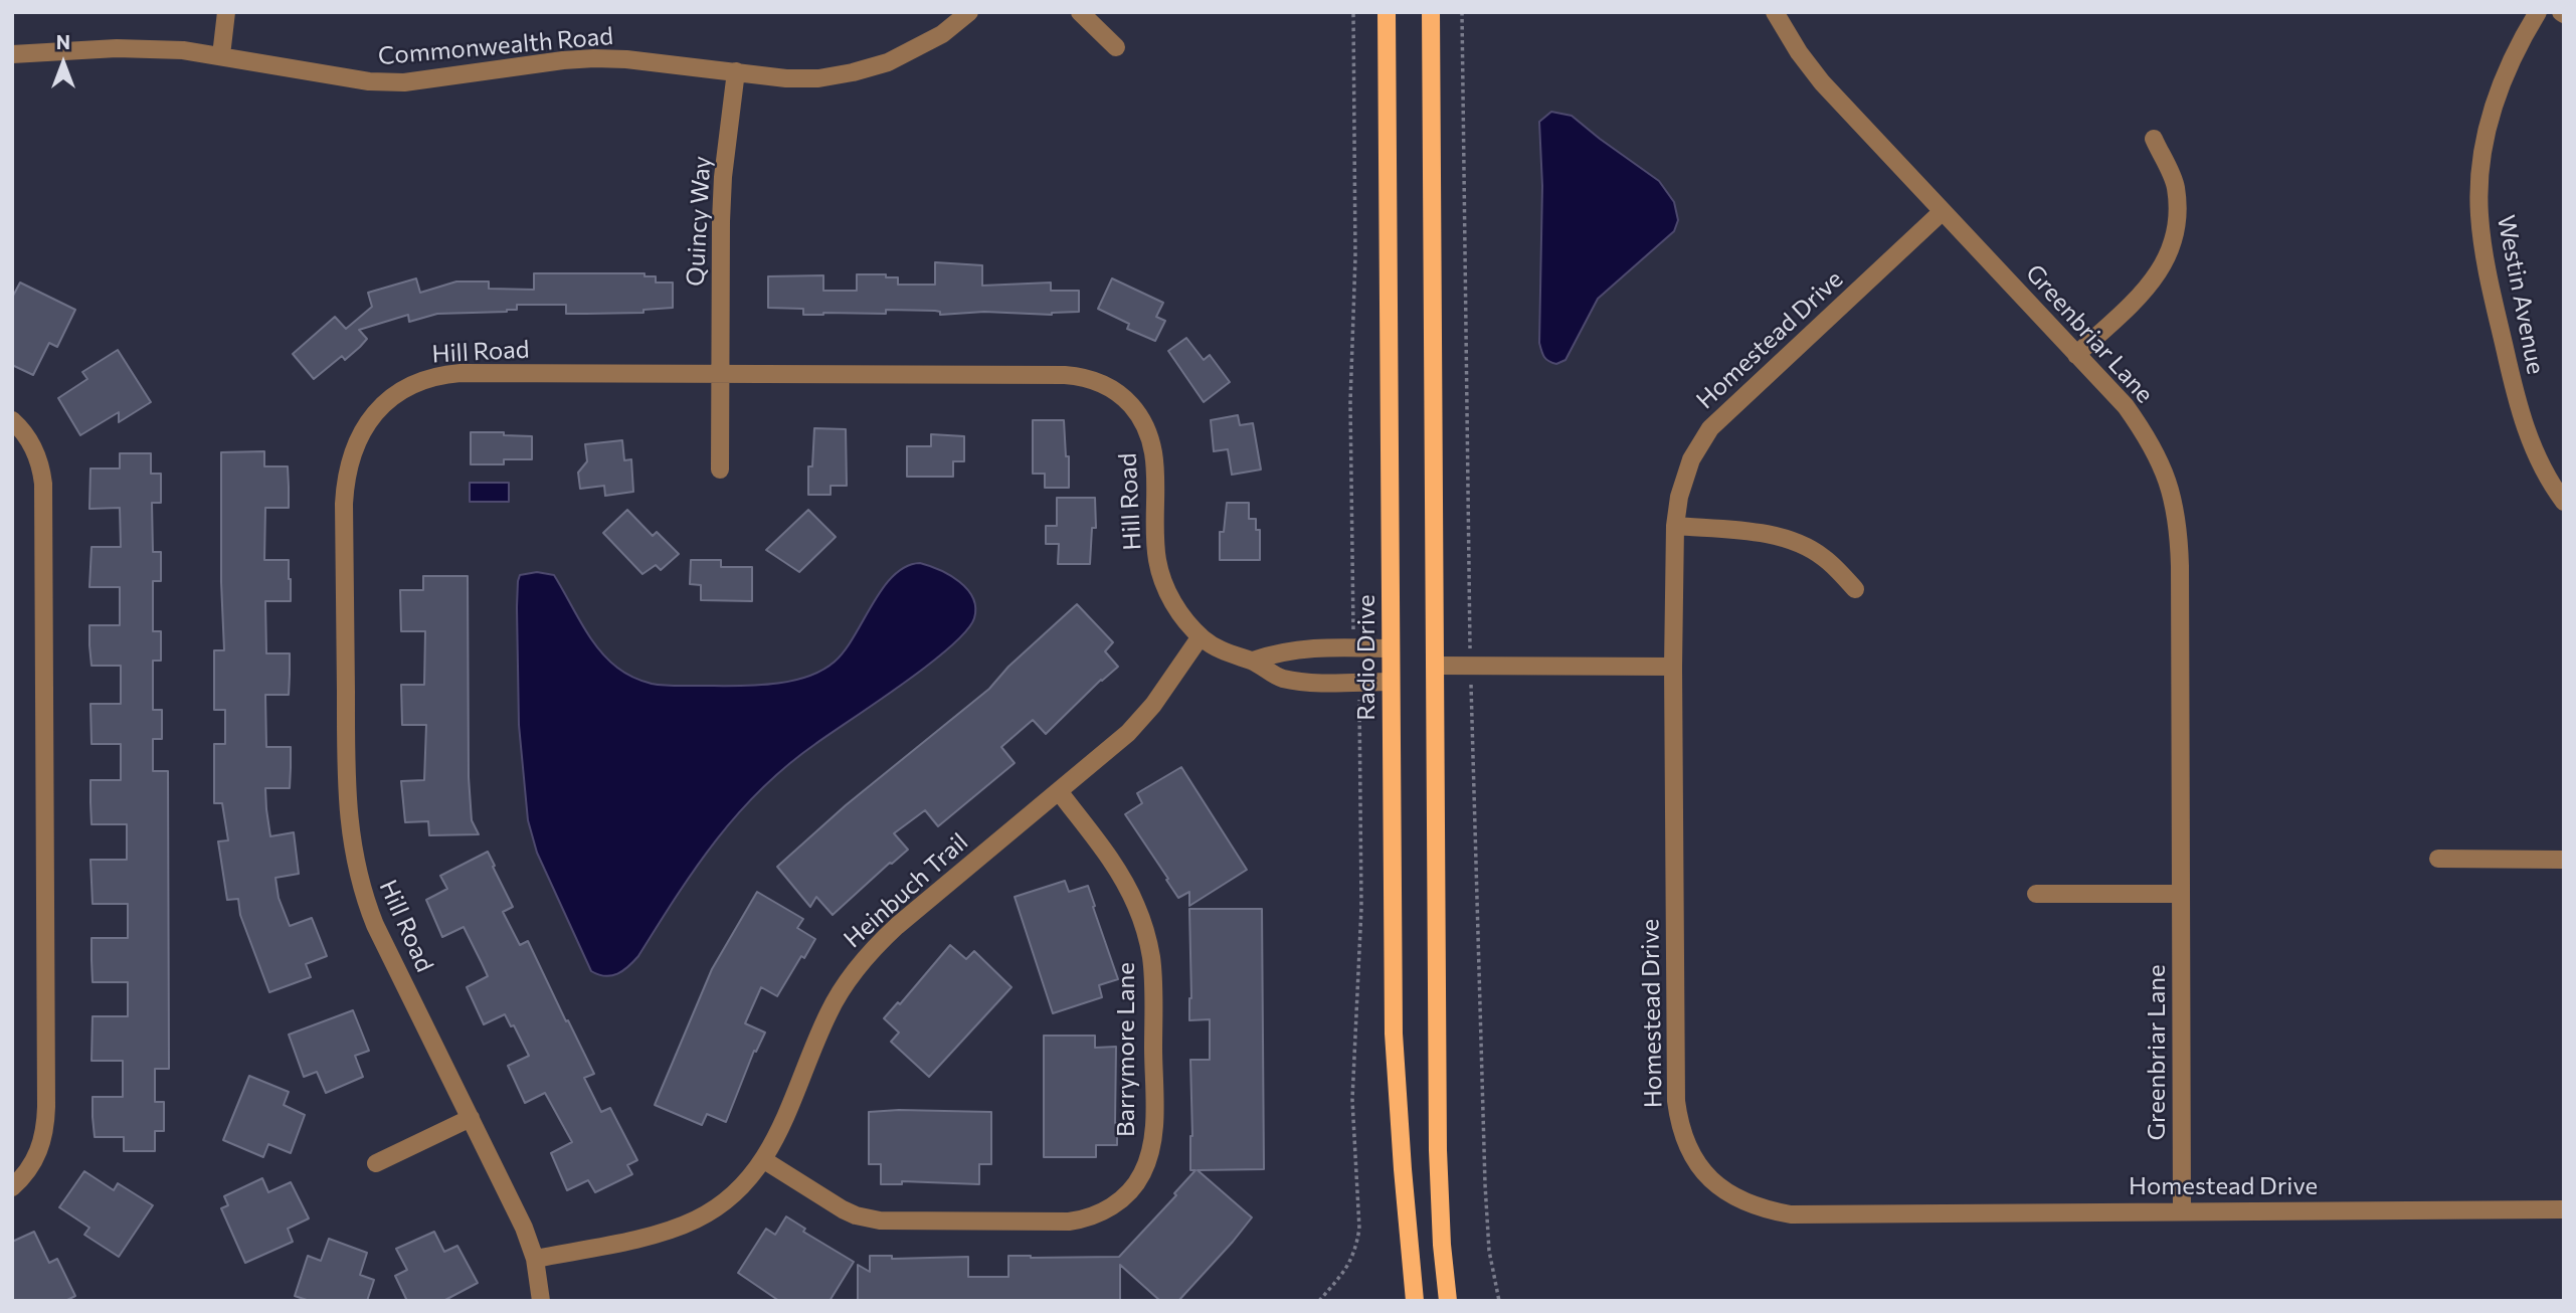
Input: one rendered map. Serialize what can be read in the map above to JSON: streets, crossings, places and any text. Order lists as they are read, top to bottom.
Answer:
{
  "streets": {
    "main road": ["Radio Drive"],
    "street": [
      "Commonwealth Road",
      "Quincy Way",
      "Westin Avenue",
      "Greenbriar Lane",
      "Homestead Drive",
      "Hill Road",
      "Heinbuch Trail",
      "Barrymore Lane"
    ]
  },
  "crossings": [
    ["Commonwealth Road", "Quincy Way"],
    ["Quincy Way", "Hill Road"],
    ["Greenbriar Lane", "Homestead Drive"],
    ["Hill Road", "Radio Drive"],
    ["Hill Road", "Heinbuch Trail"],
    ["Heinbuch Trail", "Barrymore Lane"]
  ],
  "north": "top"
}
